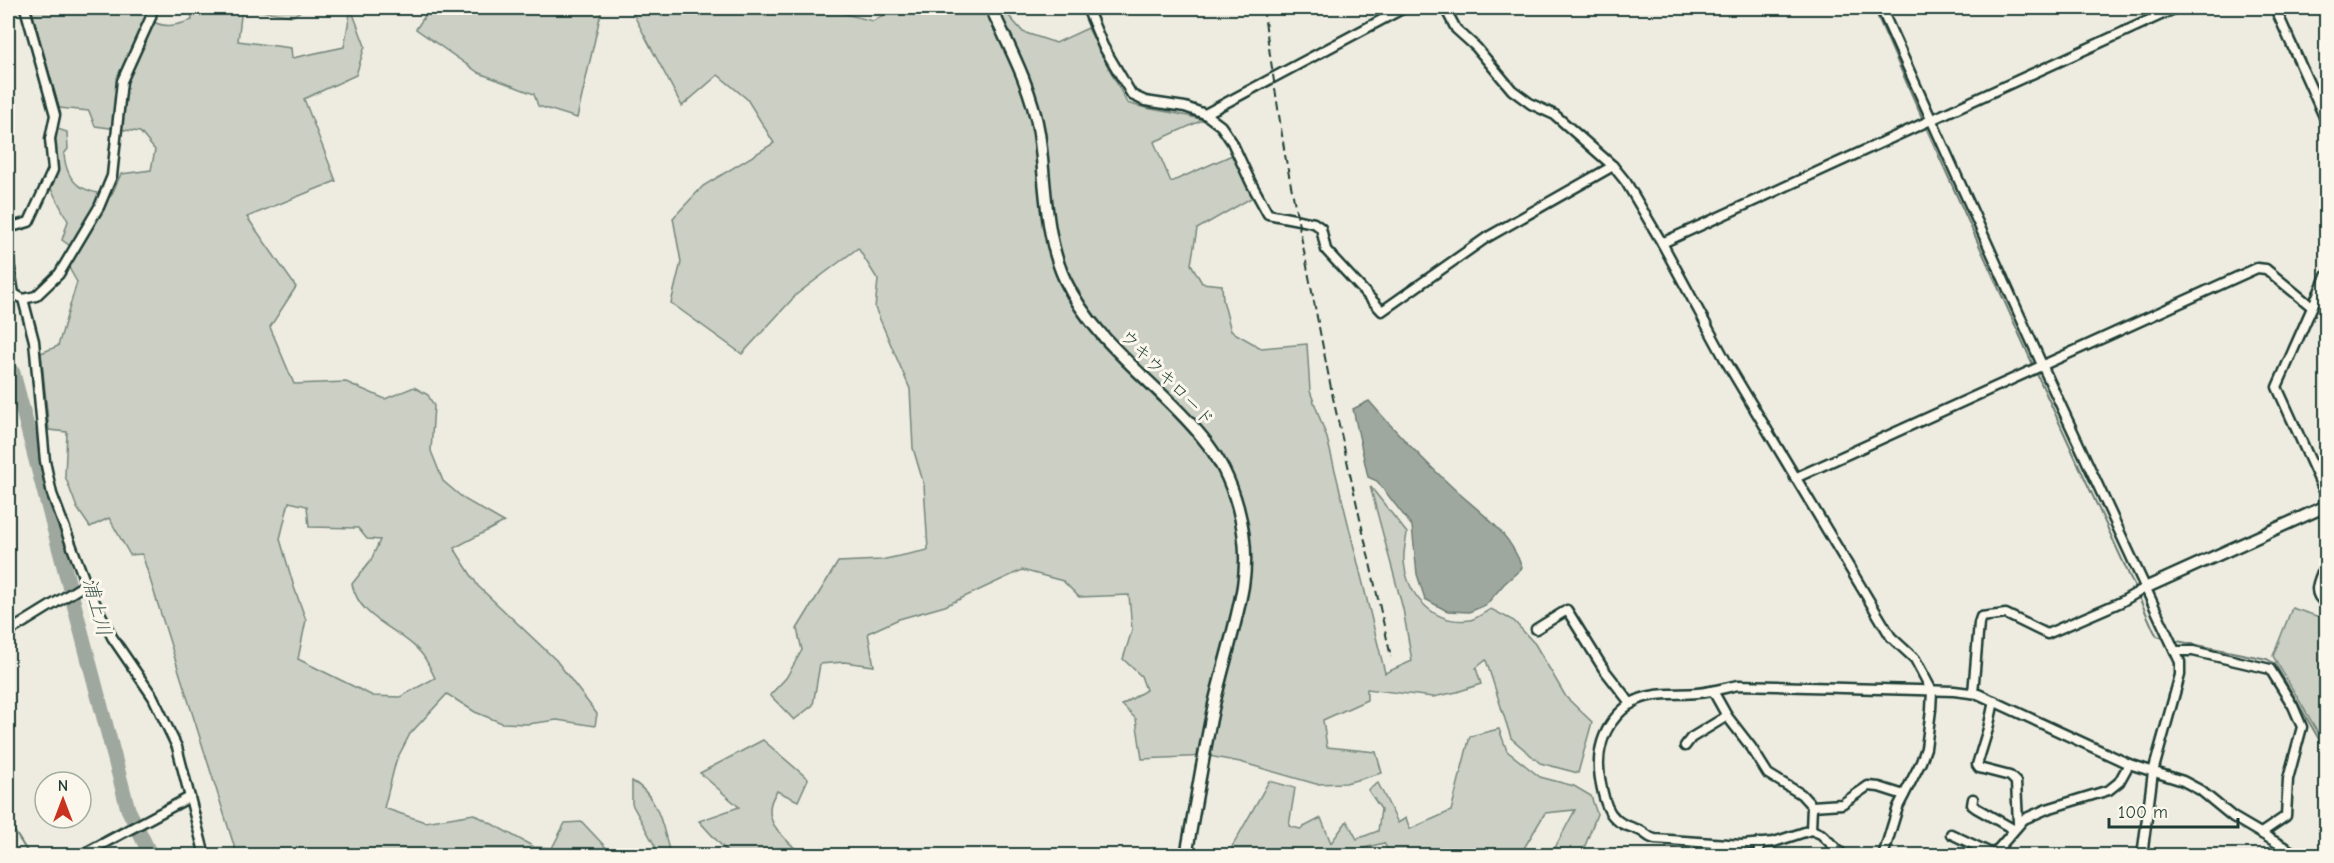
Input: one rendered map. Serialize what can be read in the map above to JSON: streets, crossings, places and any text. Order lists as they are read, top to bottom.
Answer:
{
  "streets": {
    "street": ["ウキウキロード"]
  },
  "water": ["浦上川"],
  "scale_bar": "100 m",
  "north": "top"
}
